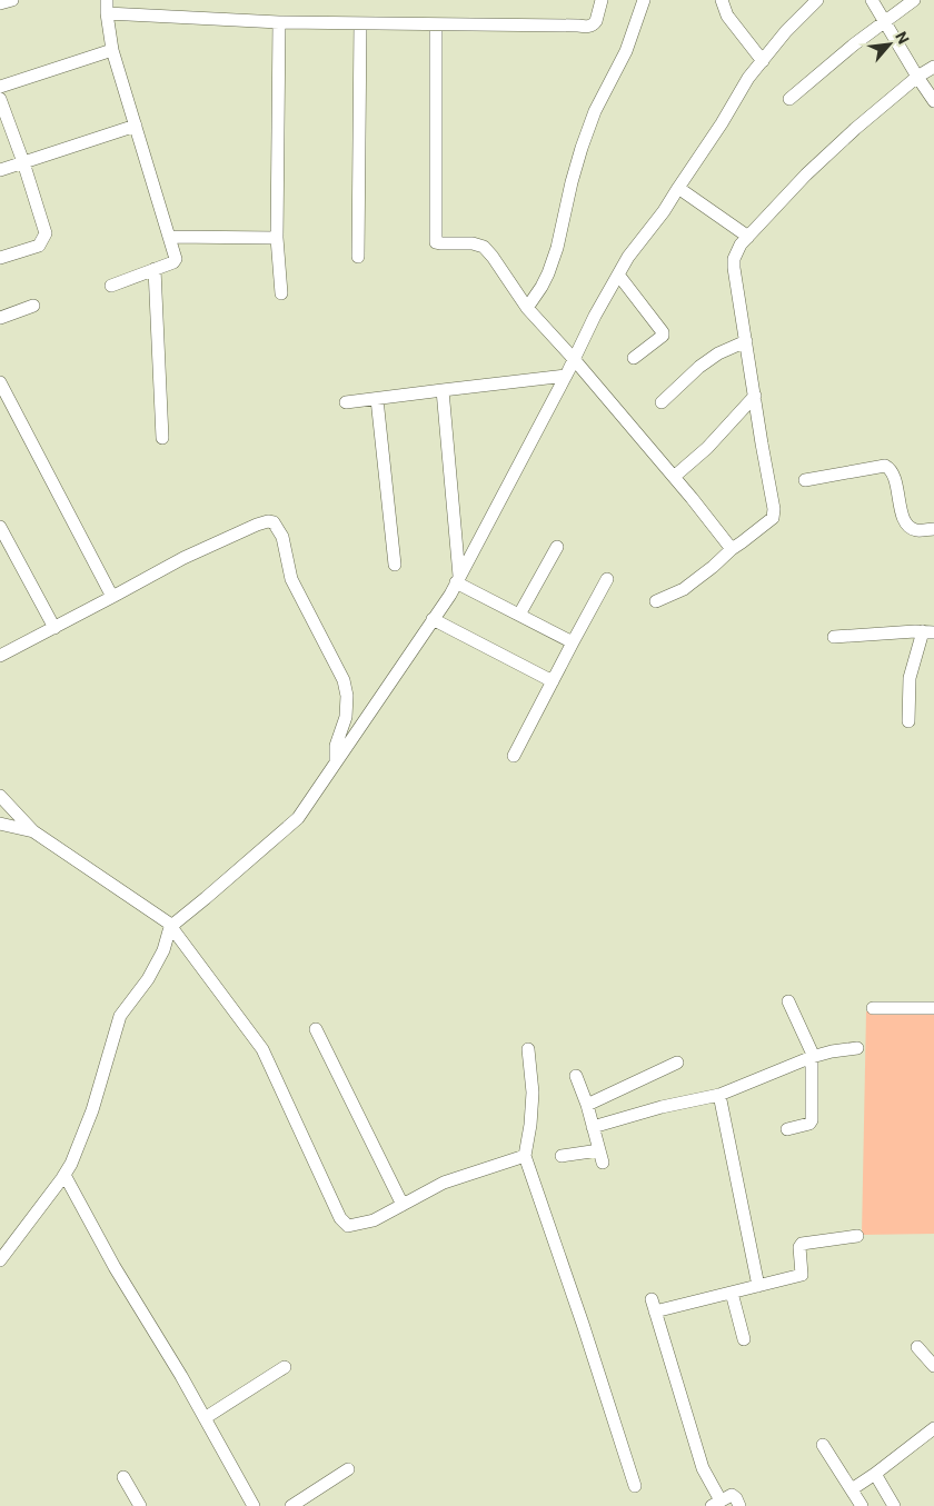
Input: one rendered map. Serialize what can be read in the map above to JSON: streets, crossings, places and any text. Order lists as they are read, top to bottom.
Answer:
{
  "north": "top right"
}
